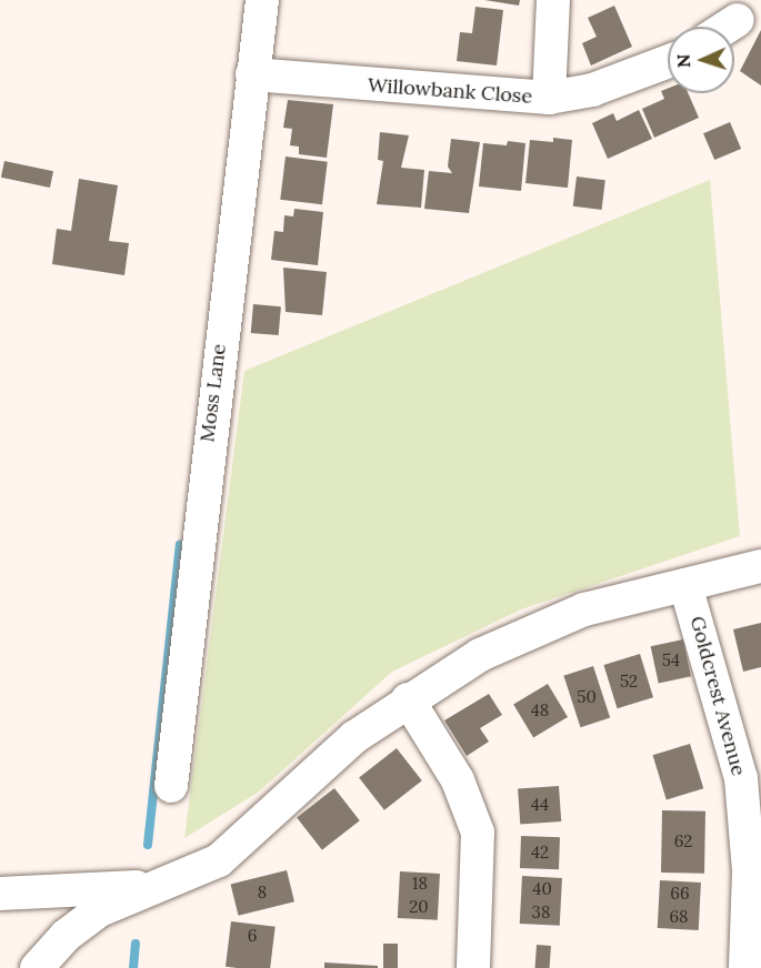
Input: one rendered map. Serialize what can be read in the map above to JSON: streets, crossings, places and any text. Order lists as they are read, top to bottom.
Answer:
{
  "streets": {
    "street": ["Willowbank Close", "Moss Lane", "Goldcrest Avenue"]
  },
  "crossings": [
    ["Willowbank Close", "Moss Lane"]
  ],
  "house_numbers": [
    "54",
    "52",
    "50",
    "48",
    "44",
    "62",
    "42",
    "18",
    "40",
    "8",
    "66",
    "20",
    "38",
    "68",
    "6"
  ],
  "north": "left"
}
